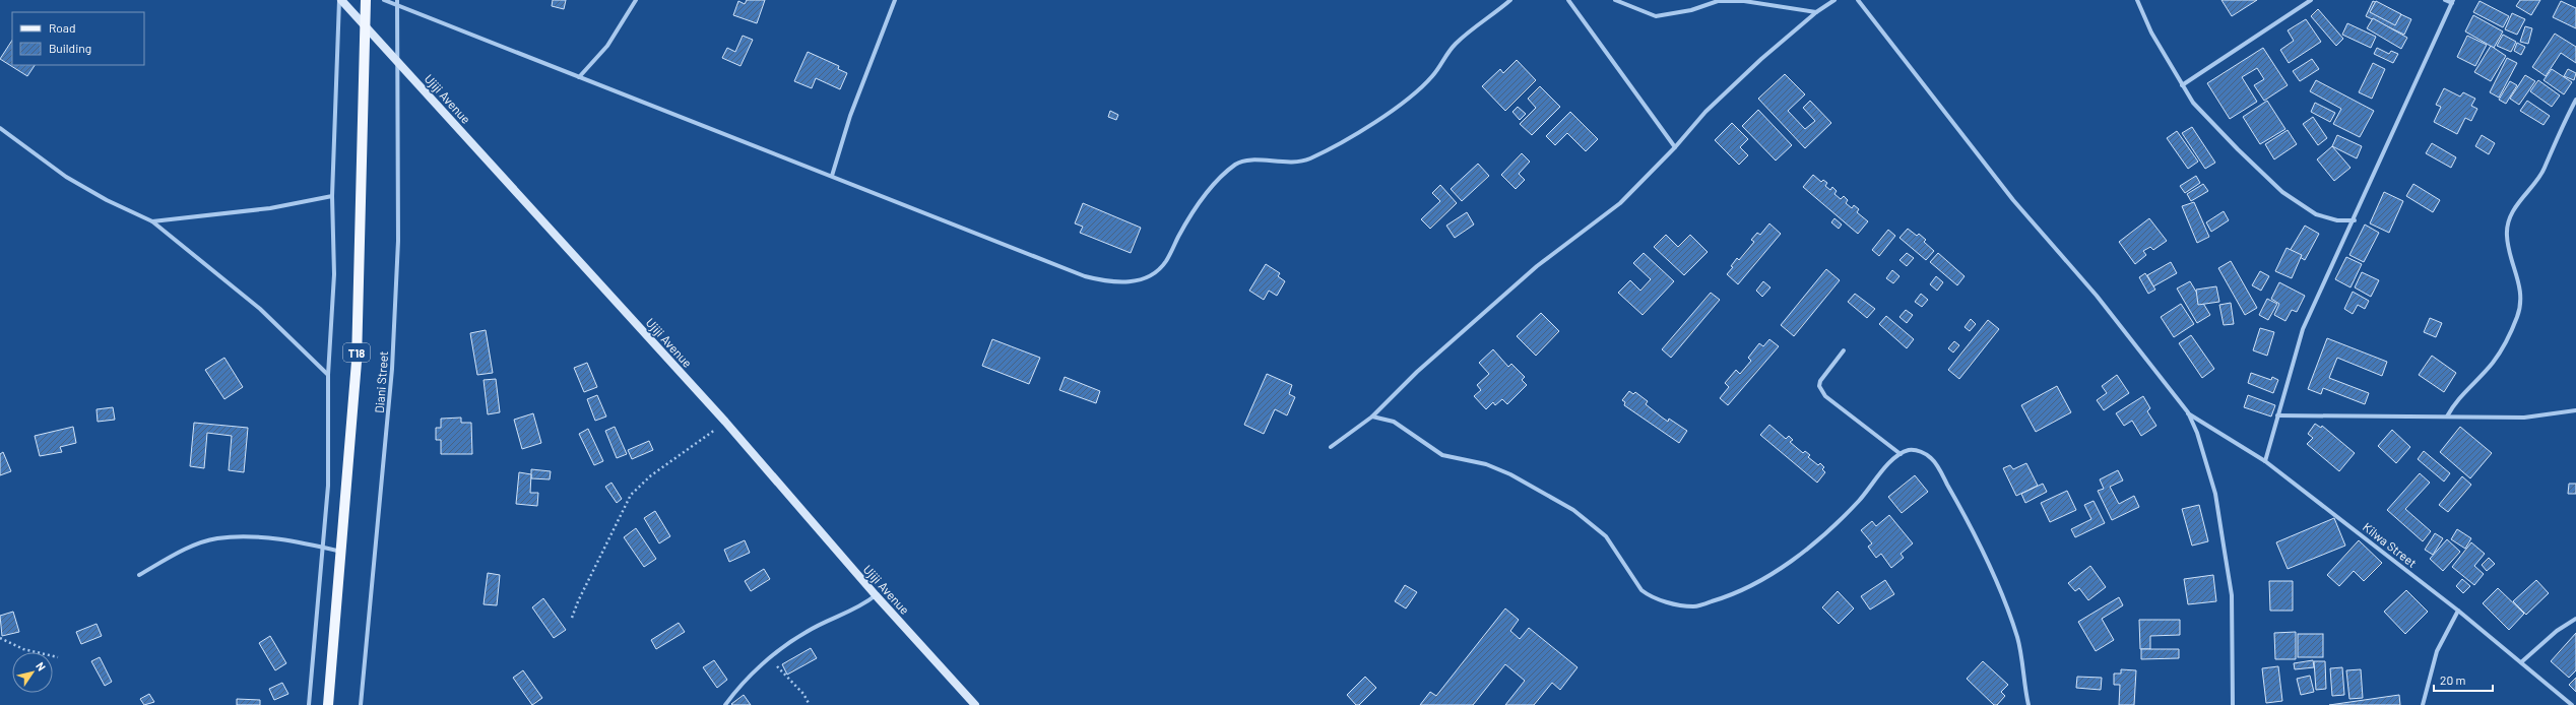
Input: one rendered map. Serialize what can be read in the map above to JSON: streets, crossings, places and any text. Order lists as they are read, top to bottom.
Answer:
{
  "streets": {
    "main road": ["Ujiji Avenue", "T18"],
    "street": ["Diani Street", "Kilwa Street"]
  },
  "crossings": [
    ["Ujiji Avenue", "T18"],
    ["Ujiji Avenue", "Diani Street"]
  ],
  "legend": ["Road", "Building"],
  "scale_bar": "20 m",
  "north": "top right"
}
